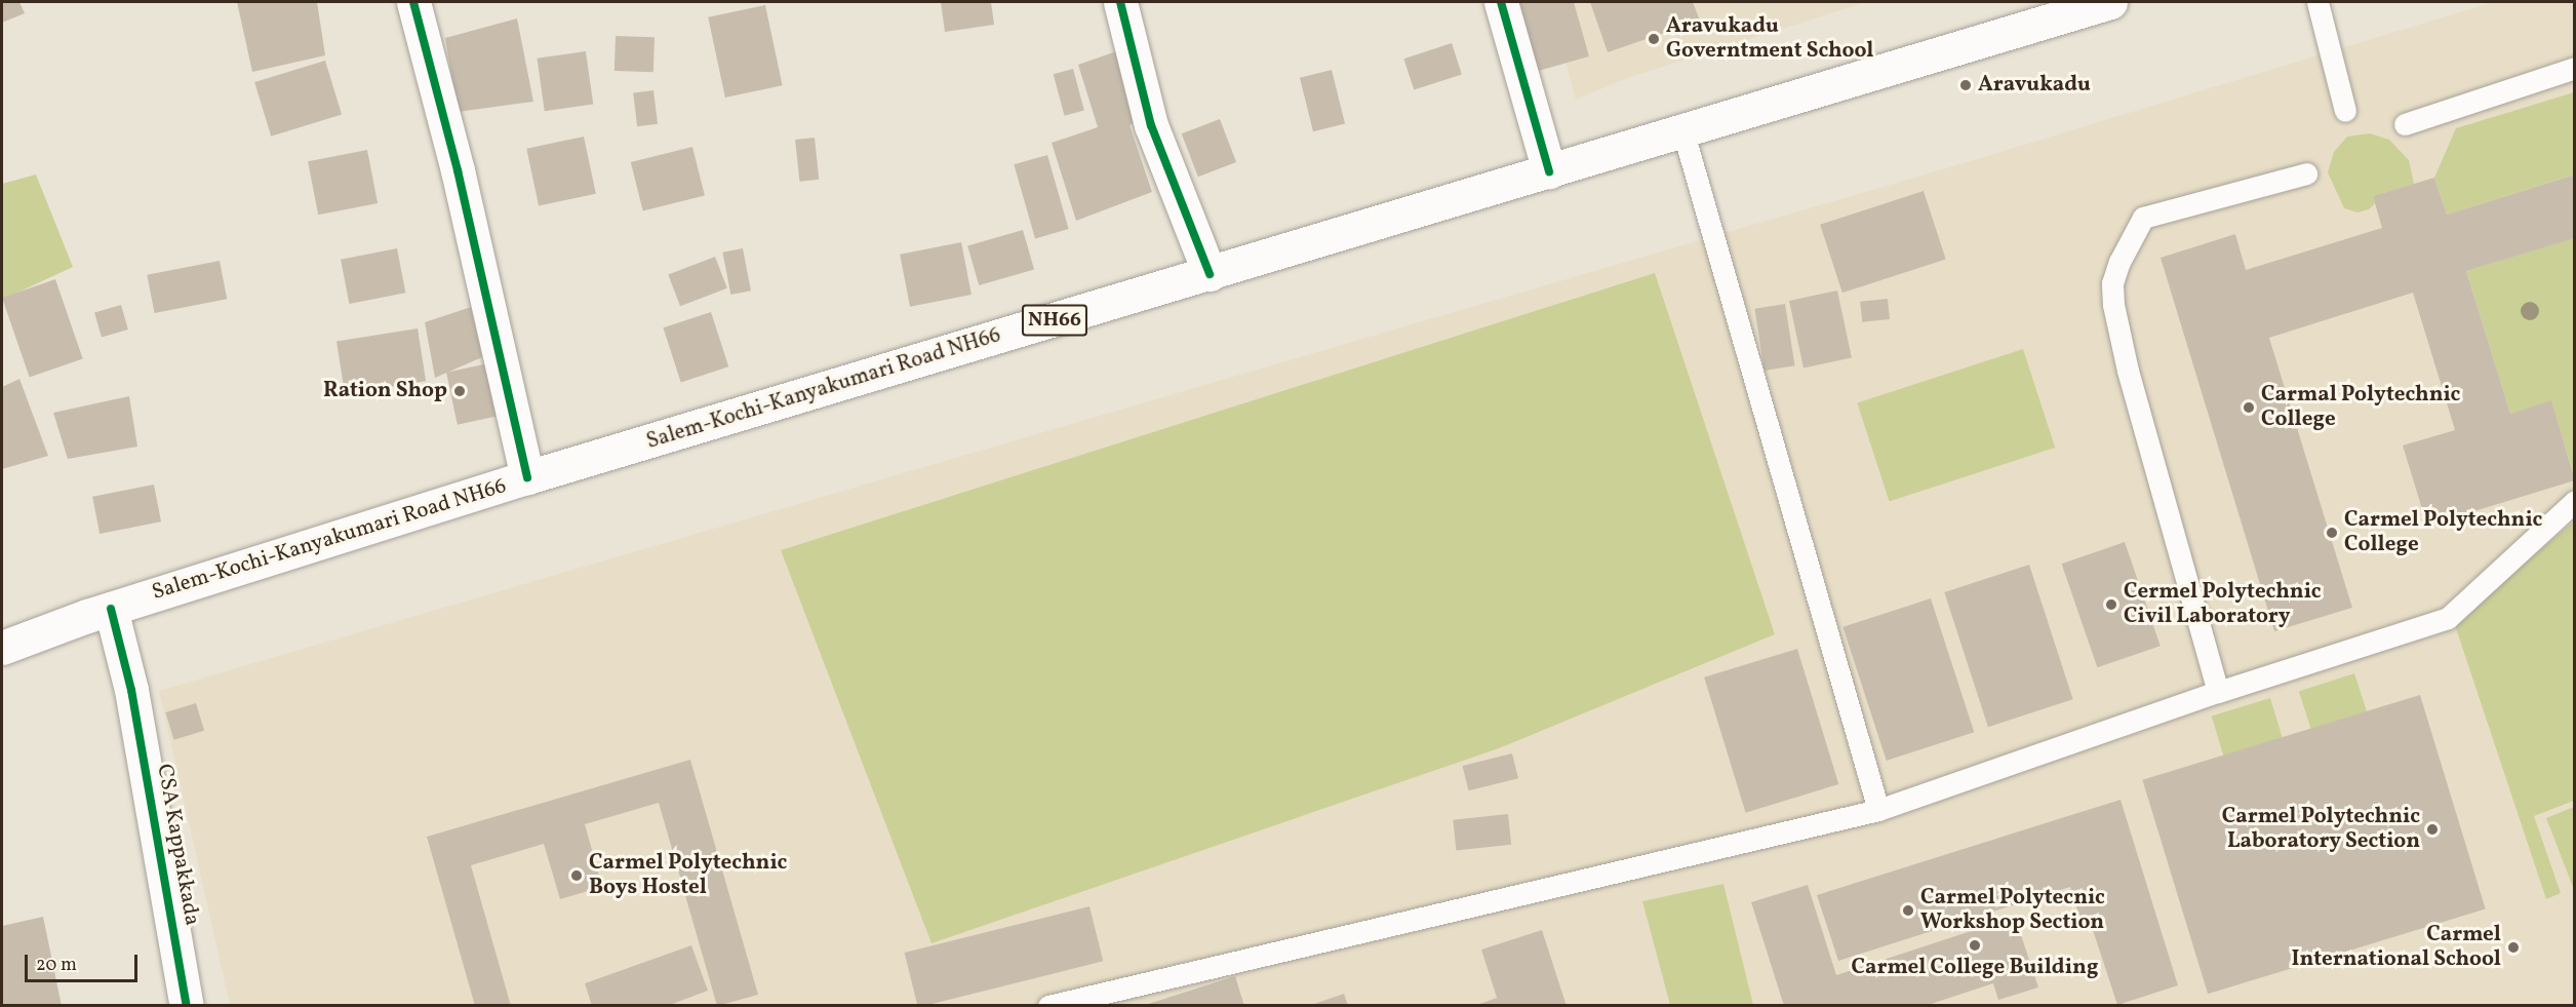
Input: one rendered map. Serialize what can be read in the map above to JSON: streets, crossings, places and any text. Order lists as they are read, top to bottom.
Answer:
{
  "streets": {
    "main road": ["NH66", "Salem-Kochi-Kanyakumari Road NH66", "CSA Kappakkada"]
  },
  "crossings": [
    ["Salem-Kochi-Kanyakumari Road NH66", "CSA Kappakkada"]
  ],
  "places": [
    "Aravukadu Governtment School",
    "Aravukadu",
    "Ration Shop",
    "Carmal Polytechnic College",
    "Carmel Polytechnic College",
    "Cermel Polytechnic Civil Laboratory",
    "Carmel Polytechnic Laboratory Section",
    "Carmel Polytechnic Boys Hostel",
    "Carmel Polytecnic Workshop Section",
    "Carmel College Building",
    "Carmel International School"
  ],
  "scale_bar": "20 m"
}
